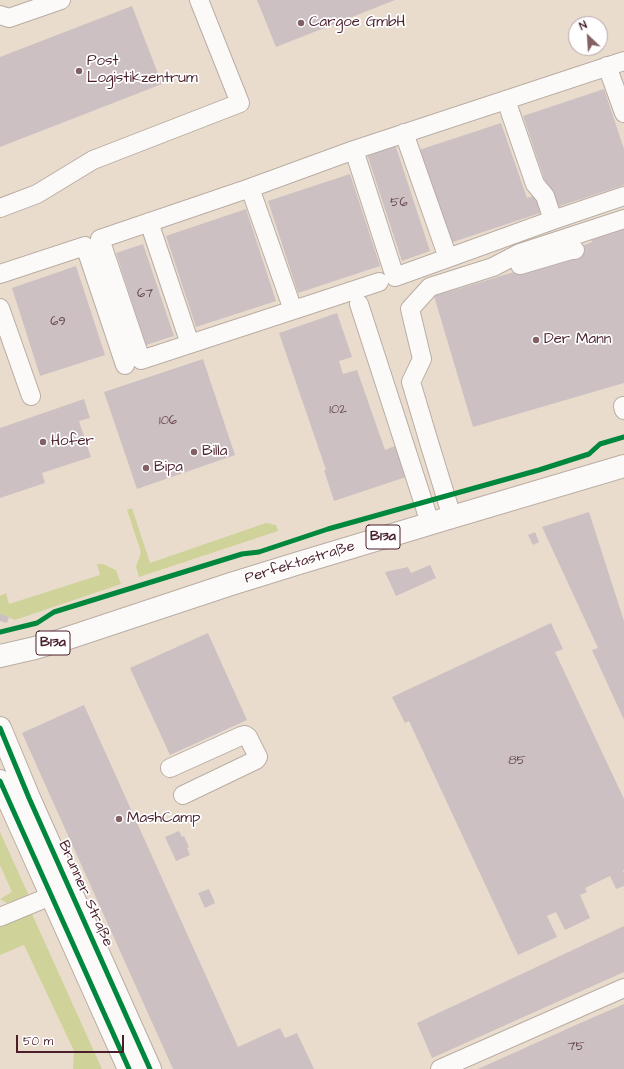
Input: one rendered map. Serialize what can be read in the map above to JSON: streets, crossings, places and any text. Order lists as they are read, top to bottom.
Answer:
{
  "streets": {
    "main road": ["B13a", "Perfektastraße", "Brunner Straße"]
  },
  "places": [
    "Cargoe GmbH",
    "Post Logistikzentrum",
    "Der Mann",
    "Hofer",
    "Billa",
    "Bipa",
    "MashCamp"
  ],
  "house_numbers": [
    "56",
    "67",
    "69",
    "102",
    "106",
    "85",
    "75"
  ],
  "scale_bar": "50 m",
  "north": "top left"
}
